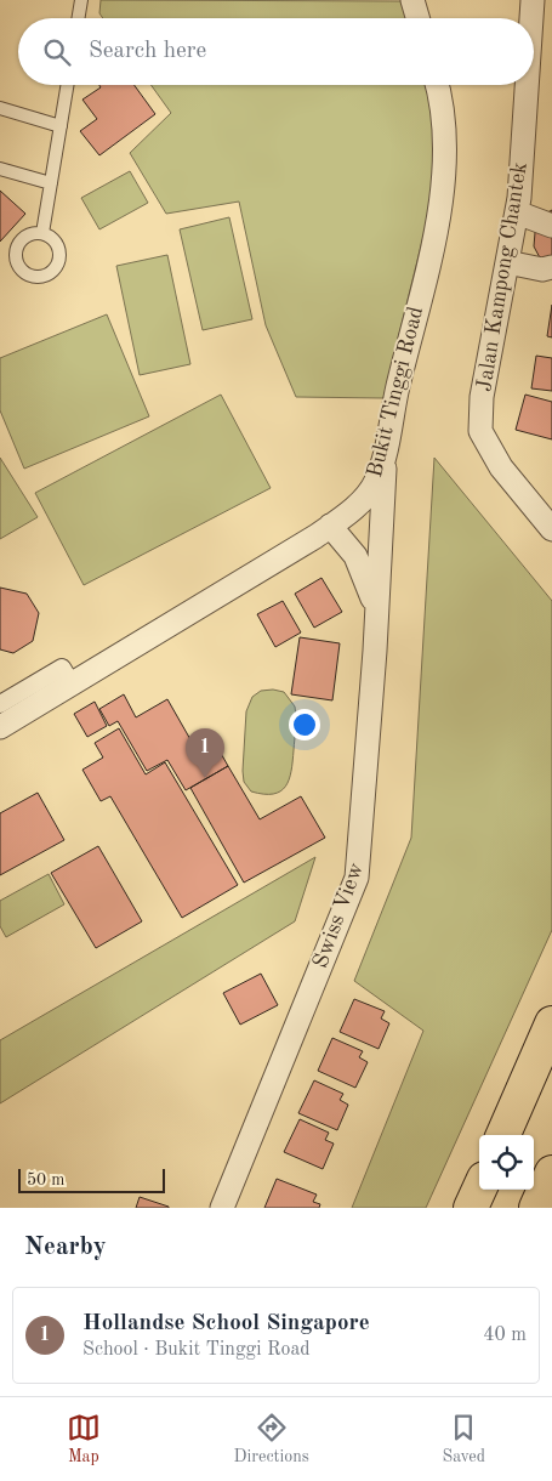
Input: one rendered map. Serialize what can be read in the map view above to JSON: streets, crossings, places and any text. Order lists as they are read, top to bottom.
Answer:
{
  "streets": {
    "street": ["Jalan Kampong Chantek", "Bukit Tinggi Road", "Swiss View"]
  },
  "crossings": [
    ["Bukit Tinggi Road", "Swiss View"]
  ],
  "scale_bar": "50 m",
  "page": {
    "search": "Search here",
    "pins": "1",
    "scale": "50 m",
    "heading": "Nearby",
    "list": [
      {
        "mark": "1",
        "name": "Hollandse School Singapore",
        "note": "School · Bukit Tinggi Road",
        "value": "40 m"
      }
    ],
    "nav": ["Map", "Directions", "Saved"]
  }
}
